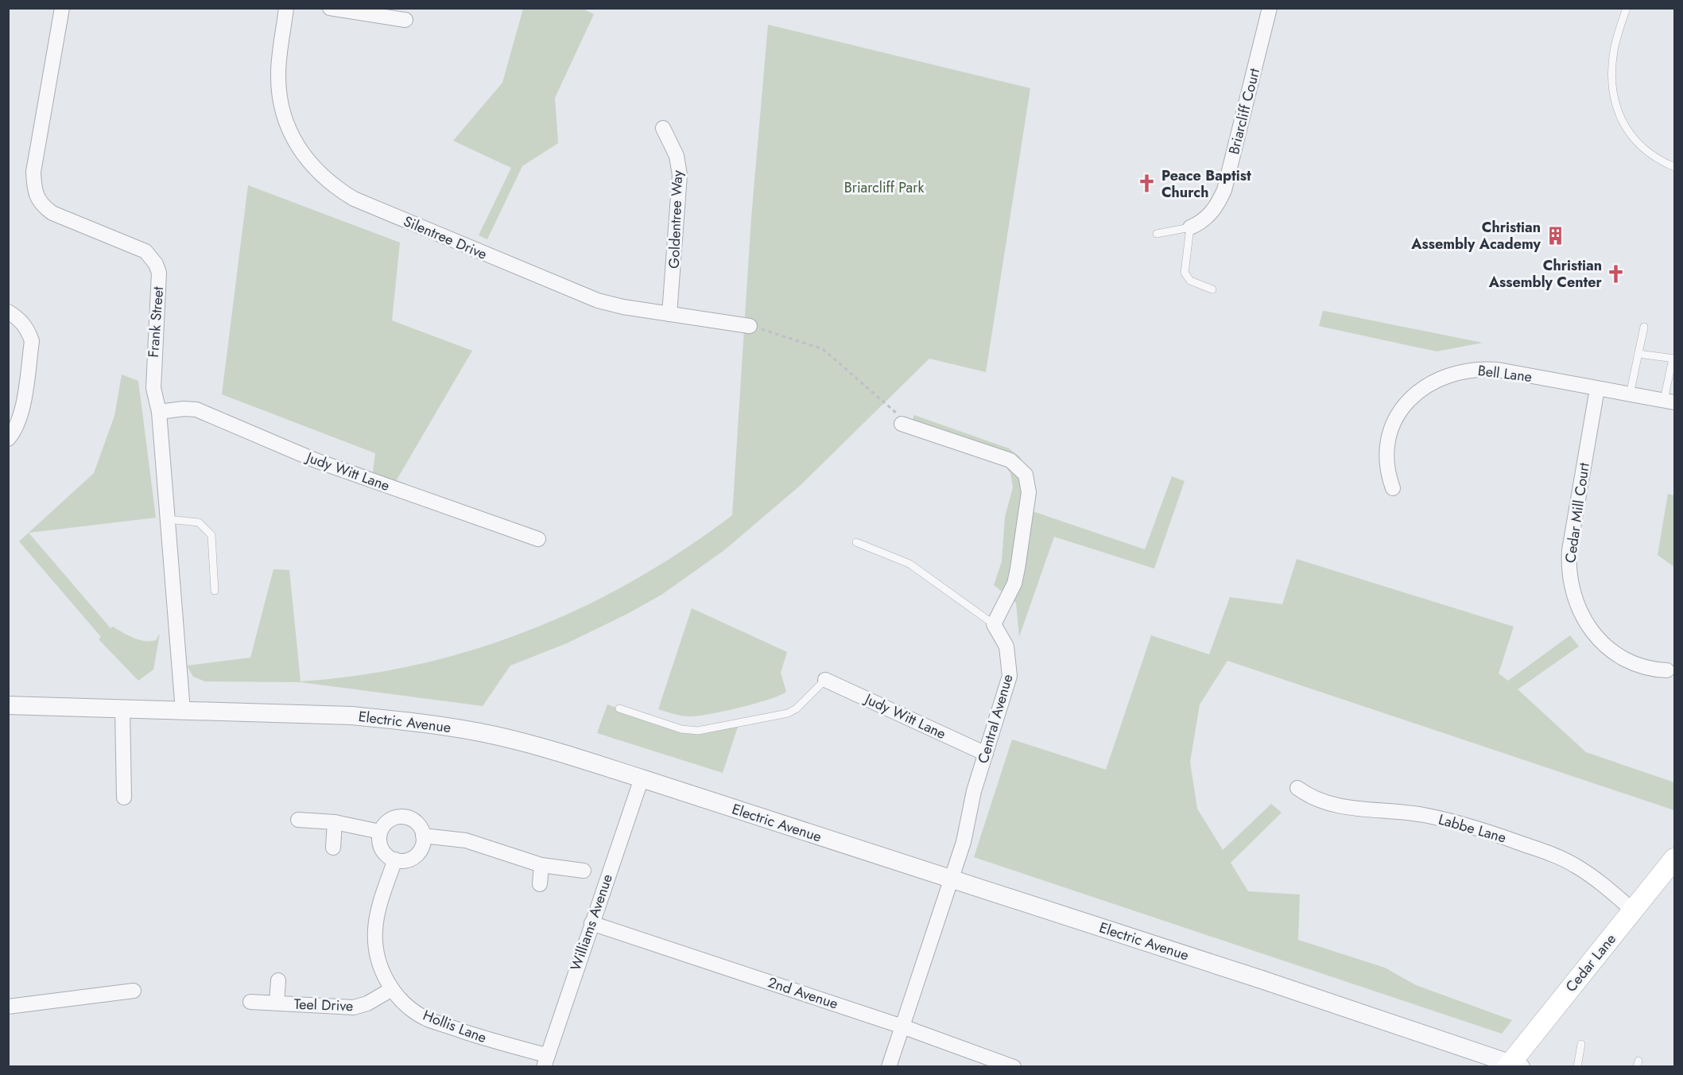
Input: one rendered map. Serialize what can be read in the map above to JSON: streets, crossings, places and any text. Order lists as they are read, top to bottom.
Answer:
{
  "streets": {
    "main road": ["Cedar Lane"],
    "street": [
      "Briarcliff Court",
      "Goldentree Way",
      "Silentree Drive",
      "Frank Street",
      "Bell Lane",
      "Judy Witt Lane",
      "Cedar Mill Court",
      "Central Avenue",
      "Electric Avenue",
      "Labbe Lane",
      "Williams Avenue",
      "2nd Avenue",
      "Teel Drive",
      "Hollis Lane"
    ]
  },
  "crossings": [
    ["Goldentree Way", "Silentree Drive"],
    ["Frank Street", "Judy Witt Lane"],
    ["Frank Street", "Electric Avenue"],
    ["Bell Lane", "Cedar Mill Court"],
    ["Judy Witt Lane", "Central Avenue"],
    ["Central Avenue", "Electric Avenue"],
    ["Central Avenue", "2nd Avenue"],
    ["Electric Avenue", "Williams Avenue"],
    ["Electric Avenue", "Cedar Lane"],
    ["Labbe Lane", "Cedar Lane"],
    ["Williams Avenue", "2nd Avenue"],
    ["Williams Avenue", "Hollis Lane"],
    ["Teel Drive", "Hollis Lane"]
  ],
  "parks": ["Briarcliff Park"],
  "places": {
    "church": ["Peace Baptist Church", "Christian Assembly Center"],
    "building": ["Christian Assembly Academy"]
  }
}
